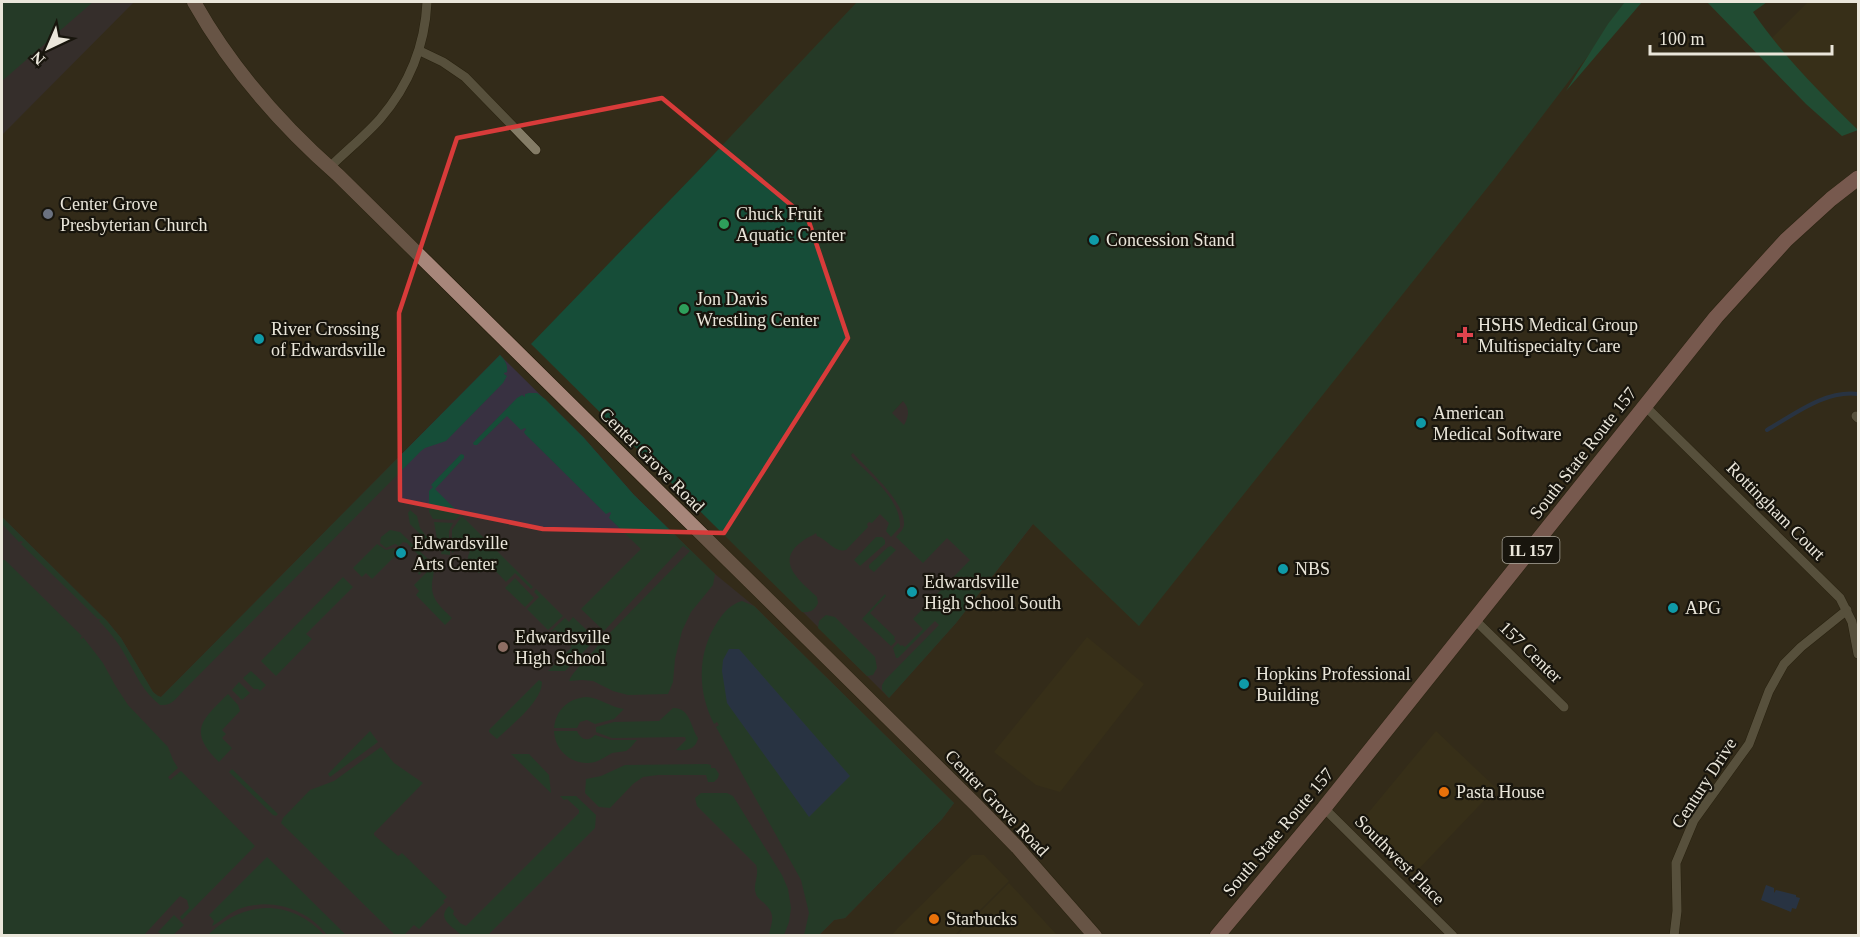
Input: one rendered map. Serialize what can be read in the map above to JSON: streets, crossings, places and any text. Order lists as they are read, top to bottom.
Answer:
{
  "streets": {
    "main road": ["South State Route 157", "IL 157"],
    "street": [
      "Center Grove Road",
      "Rottingham Court",
      "157 Center",
      "Century Drive",
      "Southwest Place"
    ]
  },
  "crossings": [
    ["South State Route 157", "Rottingham Court"],
    ["South State Route 157", "157 Center"],
    ["South State Route 157", "Southwest Place"],
    ["Rottingham Court", "Century Drive"]
  ],
  "places": {
    "other": [
      "Center Grove Presbyterian Church",
      "Chuck Fruit Aquatic Center",
      "Concession Stand",
      "Jon Davis Wrestling Center",
      "River Crossing of Edwardsville",
      "American Medical Software",
      "Edwardsville Arts Center",
      "NBS",
      "Edwardsville High School South",
      "APG",
      "Edwardsville High School",
      "Hopkins Professional Building",
      "Pasta House",
      "Starbucks"
    ],
    "health": ["HSHS Medical Group Multispecialty Care"]
  },
  "scale_bar": "100 m",
  "north": "bottom left"
}
